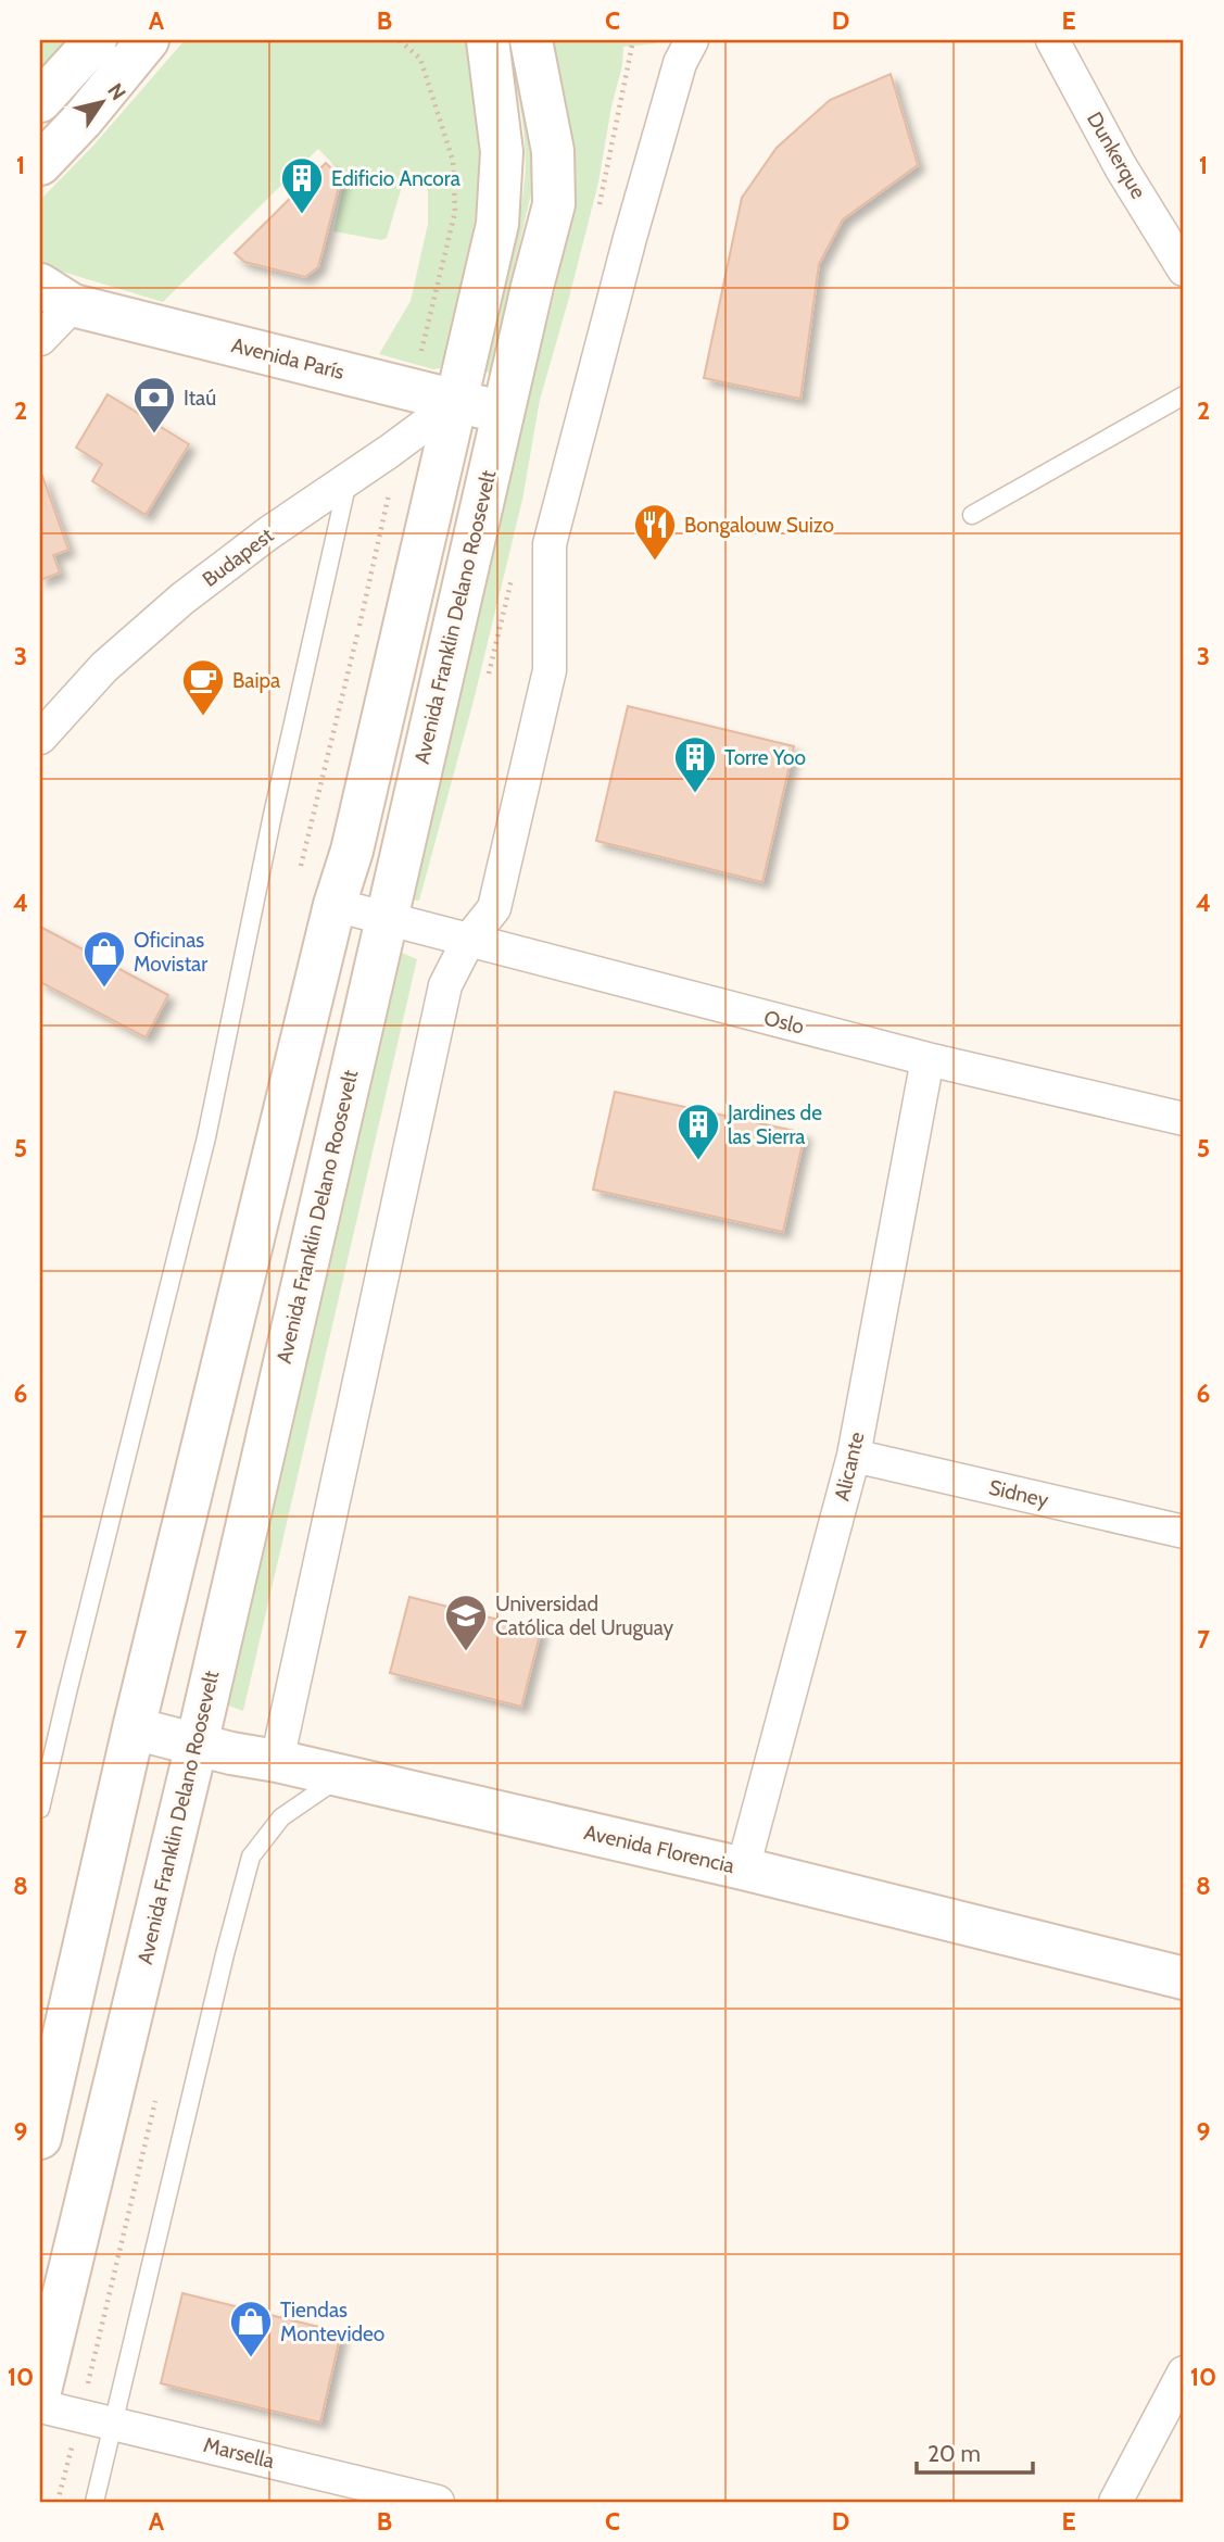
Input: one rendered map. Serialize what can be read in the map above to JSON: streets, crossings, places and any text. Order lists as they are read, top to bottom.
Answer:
{
  "streets": {
    "main road": ["Avenida París", "Avenida Franklin Delano Roosevelt", "Avenida Florencia"],
    "street": [
      "Dunkerque",
      "Budapest",
      "Oslo",
      "Alicante",
      "Sidney",
      "Marsella"
    ]
  },
  "crossings": [
    ["Avenida París", "Budapest"],
    ["Avenida París", "Avenida Franklin Delano Roosevelt"],
    ["Avenida Franklin Delano Roosevelt", "Oslo"],
    ["Avenida Franklin Delano Roosevelt", "Avenida Florencia"],
    ["Oslo", "Alicante"],
    ["Alicante", "Sidney"],
    ["Alicante", "Avenida Florencia"]
  ],
  "places": {
    "building": ["Edificio Ancora", "Torre Yoo", "Jardines de las Sierra"],
    "bank": ["Itaú"],
    "restaurant": ["Bongalouw Suizo"],
    "cafe": ["Baipa"],
    "shop": ["Oficinas Movistar", "Tiendas Montevideo"],
    "school or university": ["Universidad Católica del Uruguay"]
  },
  "scale_bar": "20 m",
  "north": "top right",
  "grid": {
    "columns": [
      "A",
      "B",
      "C",
      "D",
      "E"
    ],
    "rows": [
      "1",
      "2",
      "3",
      "4",
      "5",
      "6",
      "7",
      "8",
      "9",
      "10"
    ]
  }
}
